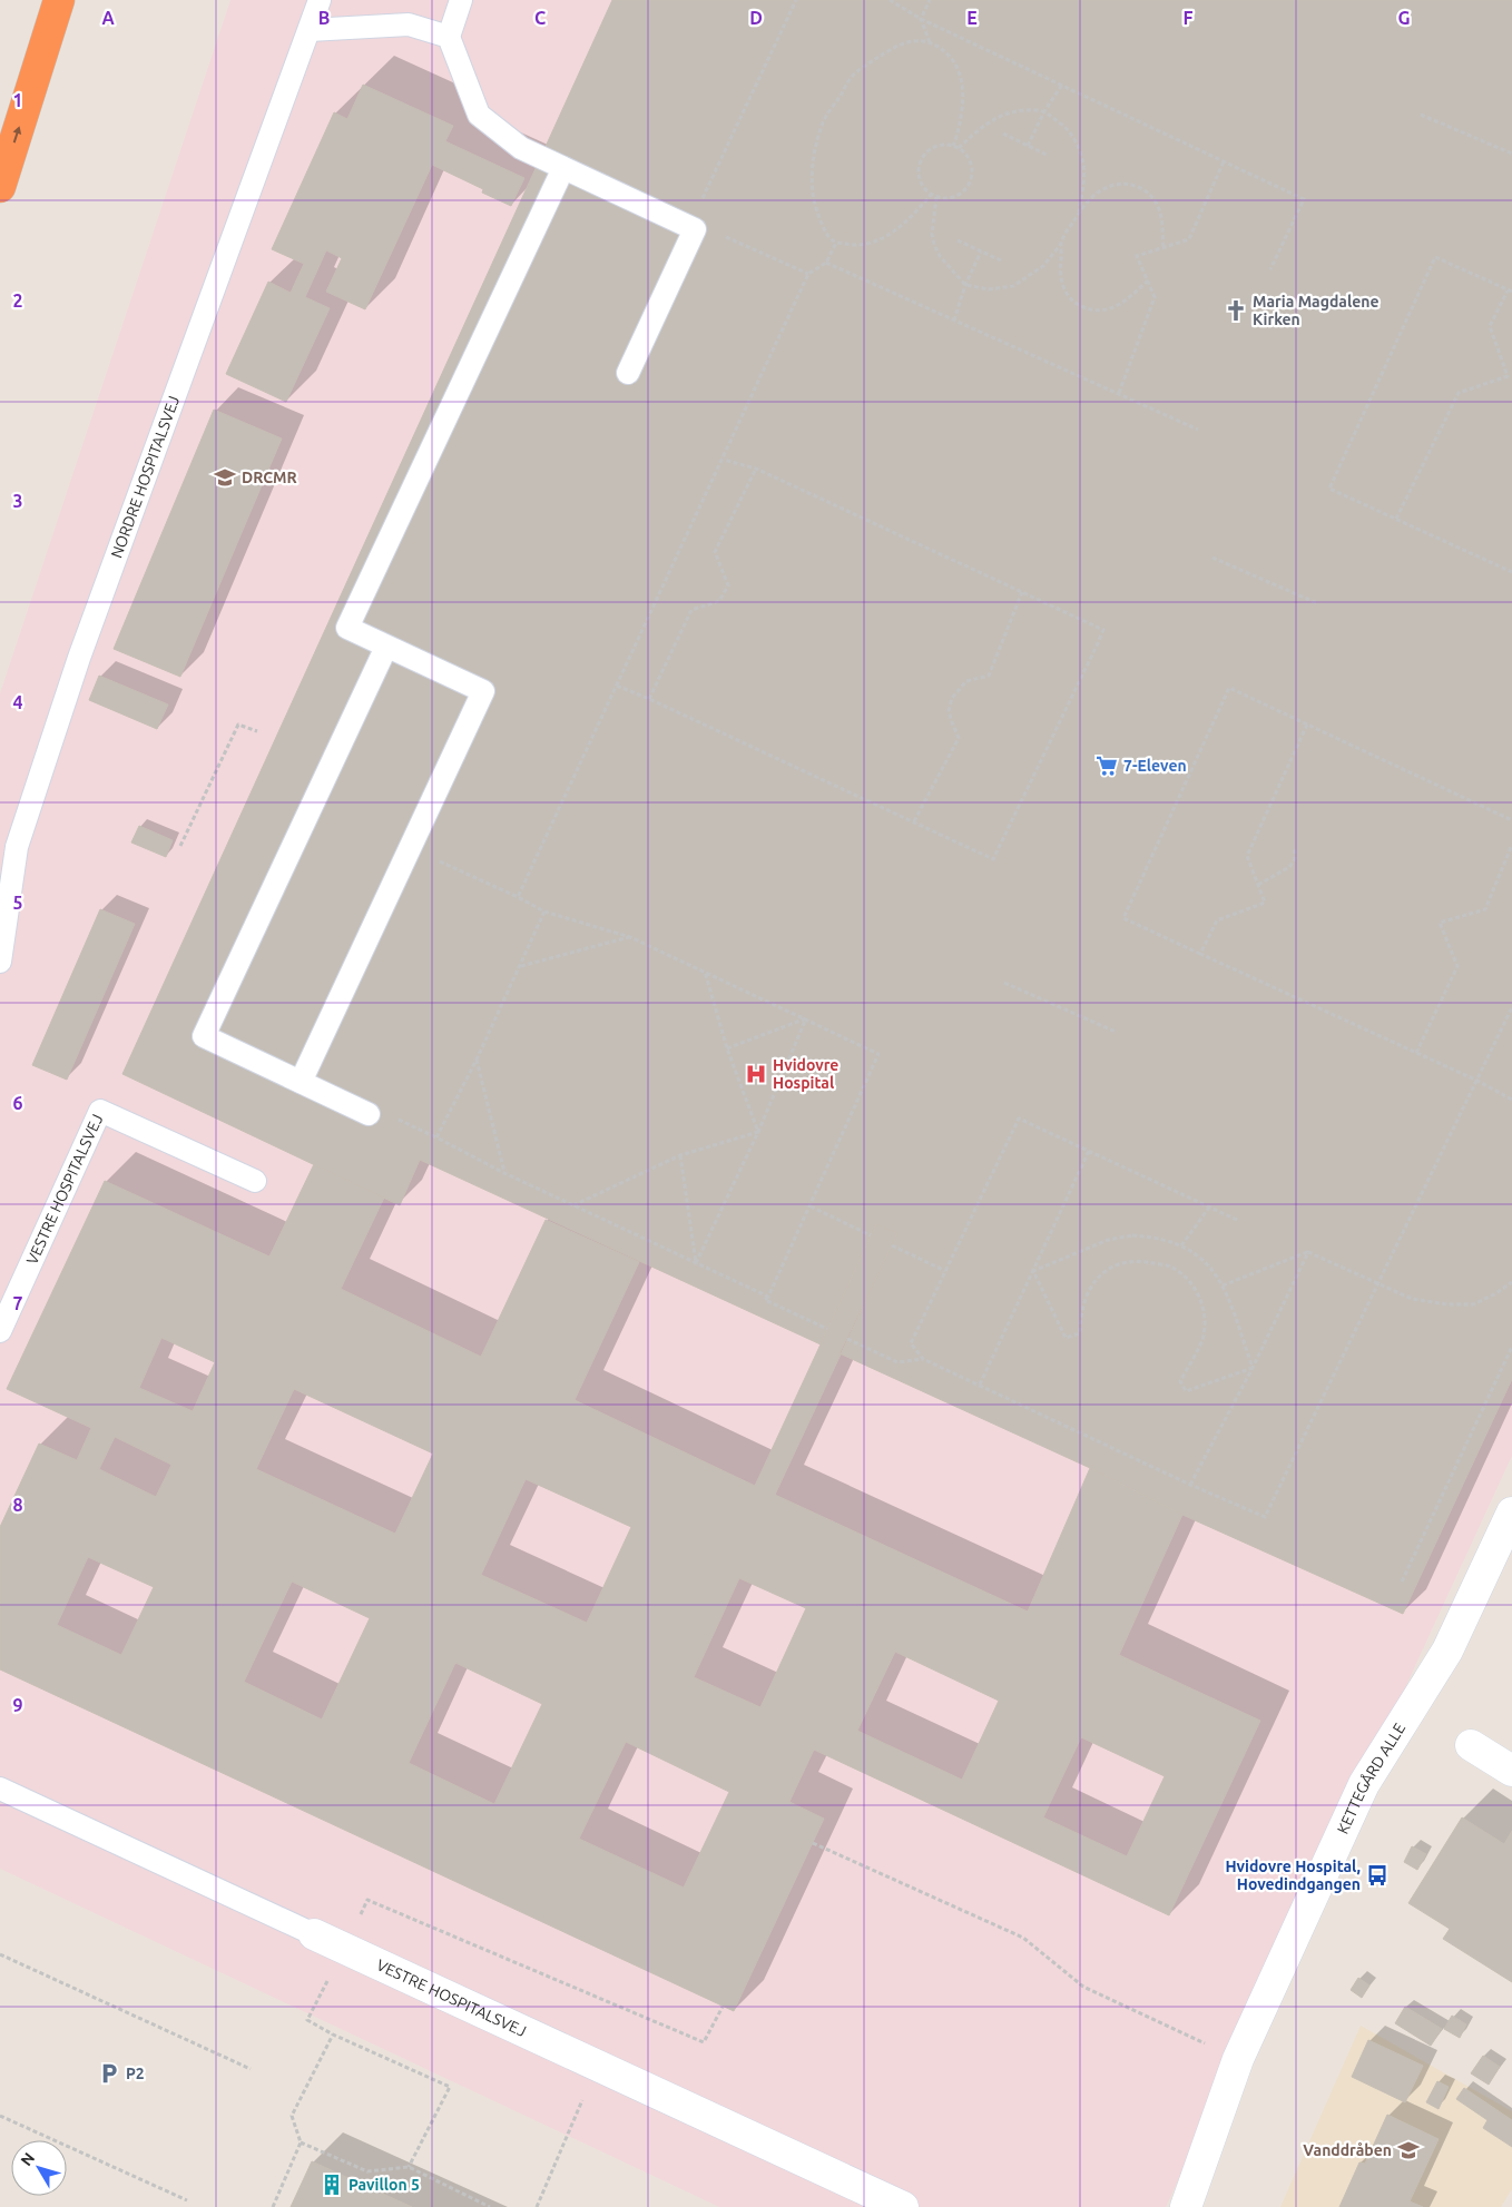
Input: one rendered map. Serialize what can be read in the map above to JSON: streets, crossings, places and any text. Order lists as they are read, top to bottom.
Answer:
{
  "streets": {
    "street": ["VESTRE HOSPITALSVEJ", "KETTEGÅRD ALLE"],
    "lane": ["NORDRE HOSPITALSVEJ"]
  },
  "places": {
    "church": ["Maria Magdalene Kirken"],
    "school or university": ["DRCMR", "Vanddråben"],
    "supermarket": ["7-Eleven"],
    "hospital": ["Hvidovre Hospital"],
    "bus stop": ["Hvidovre Hospital, Hovedindgangen"],
    "parking": ["P2"],
    "building": ["Pavillon 5"]
  },
  "north": "top left",
  "grid": {
    "columns": [
      "A",
      "B",
      "C",
      "D",
      "E",
      "F",
      "G"
    ],
    "rows": [
      "1",
      "2",
      "3",
      "4",
      "5",
      "6",
      "7",
      "8",
      "9"
    ]
  }
}
